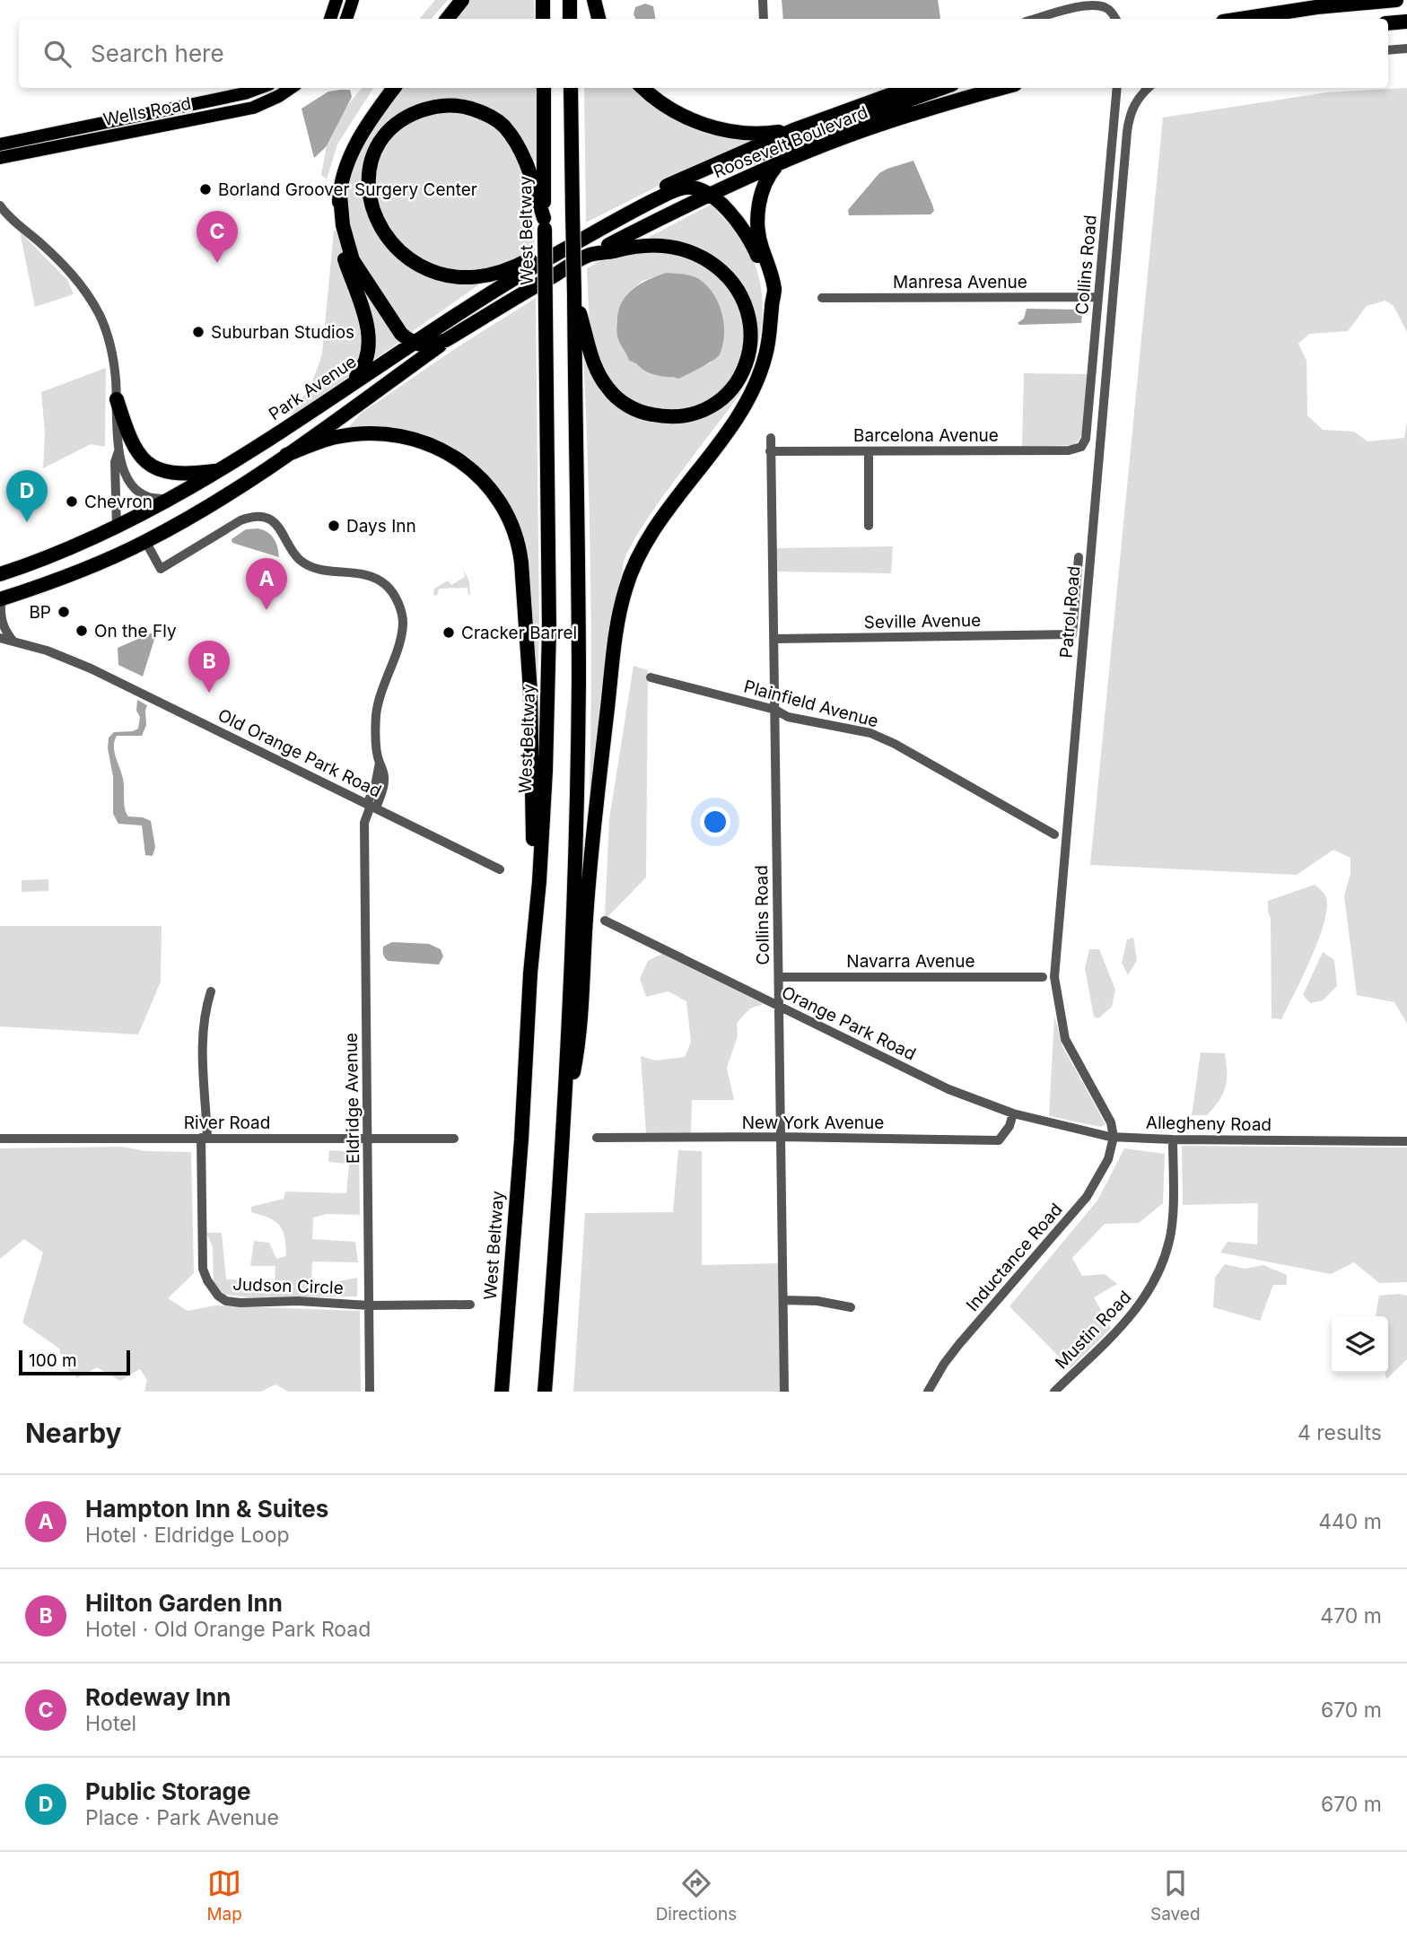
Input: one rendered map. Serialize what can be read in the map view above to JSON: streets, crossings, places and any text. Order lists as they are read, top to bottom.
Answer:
{
  "streets": {
    "highway": ["Roosevelt Boulevard", "West Beltway", "Park Avenue"],
    "main road": ["Wells Road"],
    "street": [
      "Collins Road",
      "Manresa Avenue",
      "Barcelona Avenue",
      "Patrol Road",
      "Seville Avenue",
      "Plainfield Avenue",
      "Old Orange Park Road",
      "Navarra Avenue",
      "Orange Park Road",
      "Eldridge Avenue",
      "River Road",
      "New York Avenue",
      "Allegheny Road",
      "Inductance Road",
      "Judson Circle",
      "Mustin Road"
    ]
  },
  "crossings": [
    ["Roosevelt Boulevard", "Park Avenue"],
    ["Collins Road", "Manresa Avenue"],
    ["Collins Road", "Barcelona Avenue"],
    ["Collins Road", "Seville Avenue"],
    ["Collins Road", "Plainfield Avenue"],
    ["Collins Road", "Navarra Avenue"],
    ["Collins Road", "Orange Park Road"],
    ["Collins Road", "New York Avenue"],
    ["Patrol Road", "Allegheny Road"],
    ["Patrol Road", "Inductance Road"],
    ["Old Orange Park Road", "Eldridge Avenue"],
    ["Orange Park Road", "New York Avenue"],
    ["Orange Park Road", "Allegheny Road"],
    ["Eldridge Avenue", "River Road"],
    ["Eldridge Avenue", "Judson Circle"],
    ["River Road", "Judson Circle"],
    ["New York Avenue", "Allegheny Road"],
    ["Allegheny Road", "Inductance Road"],
    ["Allegheny Road", "Mustin Road"]
  ],
  "places": [
    "Borland Groover Surgery Center",
    "Suburban Studios",
    "Chevron",
    "Days Inn",
    "BP",
    "On the Fly",
    "Cracker Barrel"
  ],
  "scale_bar": "100 m",
  "page": {
    "search": "Search here",
    "pins": [
      "C",
      "D",
      "A",
      "B"
    ],
    "scale": "100 m",
    "heading": ["Nearby", "4 results"],
    "list": [
      {
        "mark": "A",
        "name": "Hampton Inn & Suites",
        "note": "Hotel · Eldridge Loop",
        "value": "440 m"
      },
      {
        "mark": "B",
        "name": "Hilton Garden Inn",
        "note": "Hotel · Old Orange Park Road",
        "value": "470 m"
      },
      {
        "mark": "C",
        "name": "Rodeway Inn",
        "note": "Hotel",
        "value": "670 m"
      },
      {
        "mark": "D",
        "name": "Public Storage",
        "note": "Place · Park Avenue",
        "value": "670 m"
      }
    ],
    "nav": ["Map", "Directions", "Saved"]
  }
}
